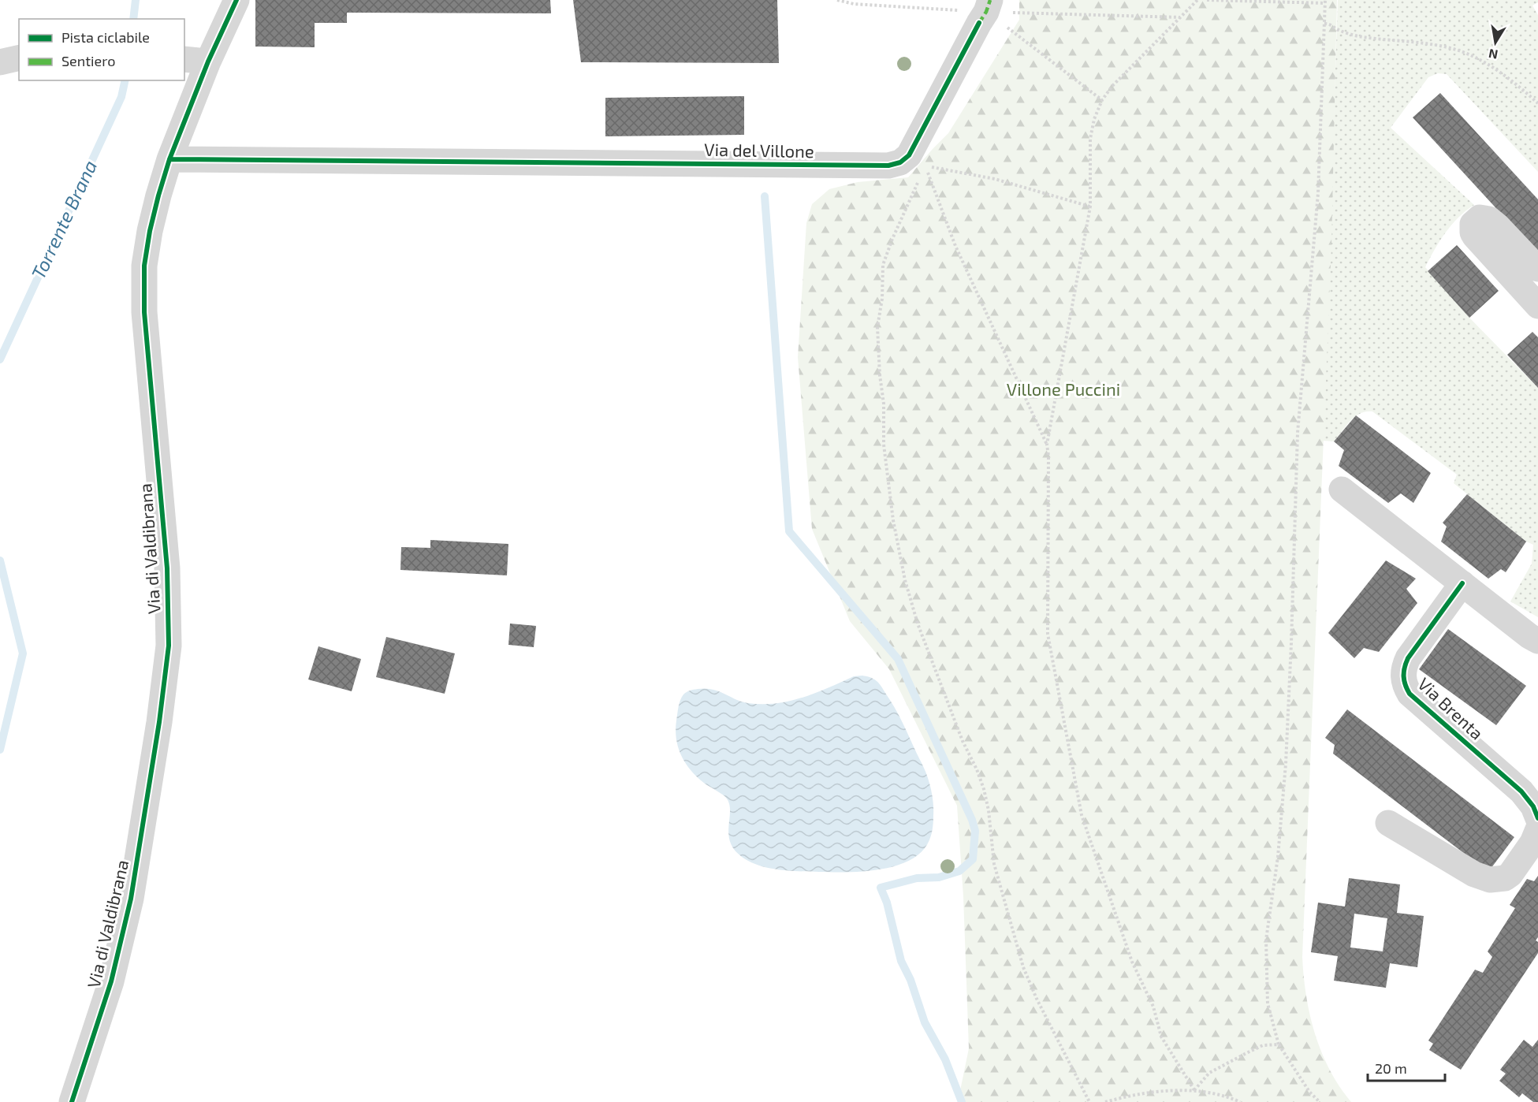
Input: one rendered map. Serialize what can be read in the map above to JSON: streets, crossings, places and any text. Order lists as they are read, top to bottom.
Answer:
{
  "streets": {
    "street": ["Via del Villone", "Via di Valdibrana", "Via Brenta"]
  },
  "crossings": [
    ["Via del Villone", "Via di Valdibrana"]
  ],
  "water": ["Torrente Brana"],
  "parks": ["Villone Puccini"],
  "legend": ["Pista ciclabile", "Sentiero"],
  "scale_bar": "20 m",
  "north": "bottom"
}
